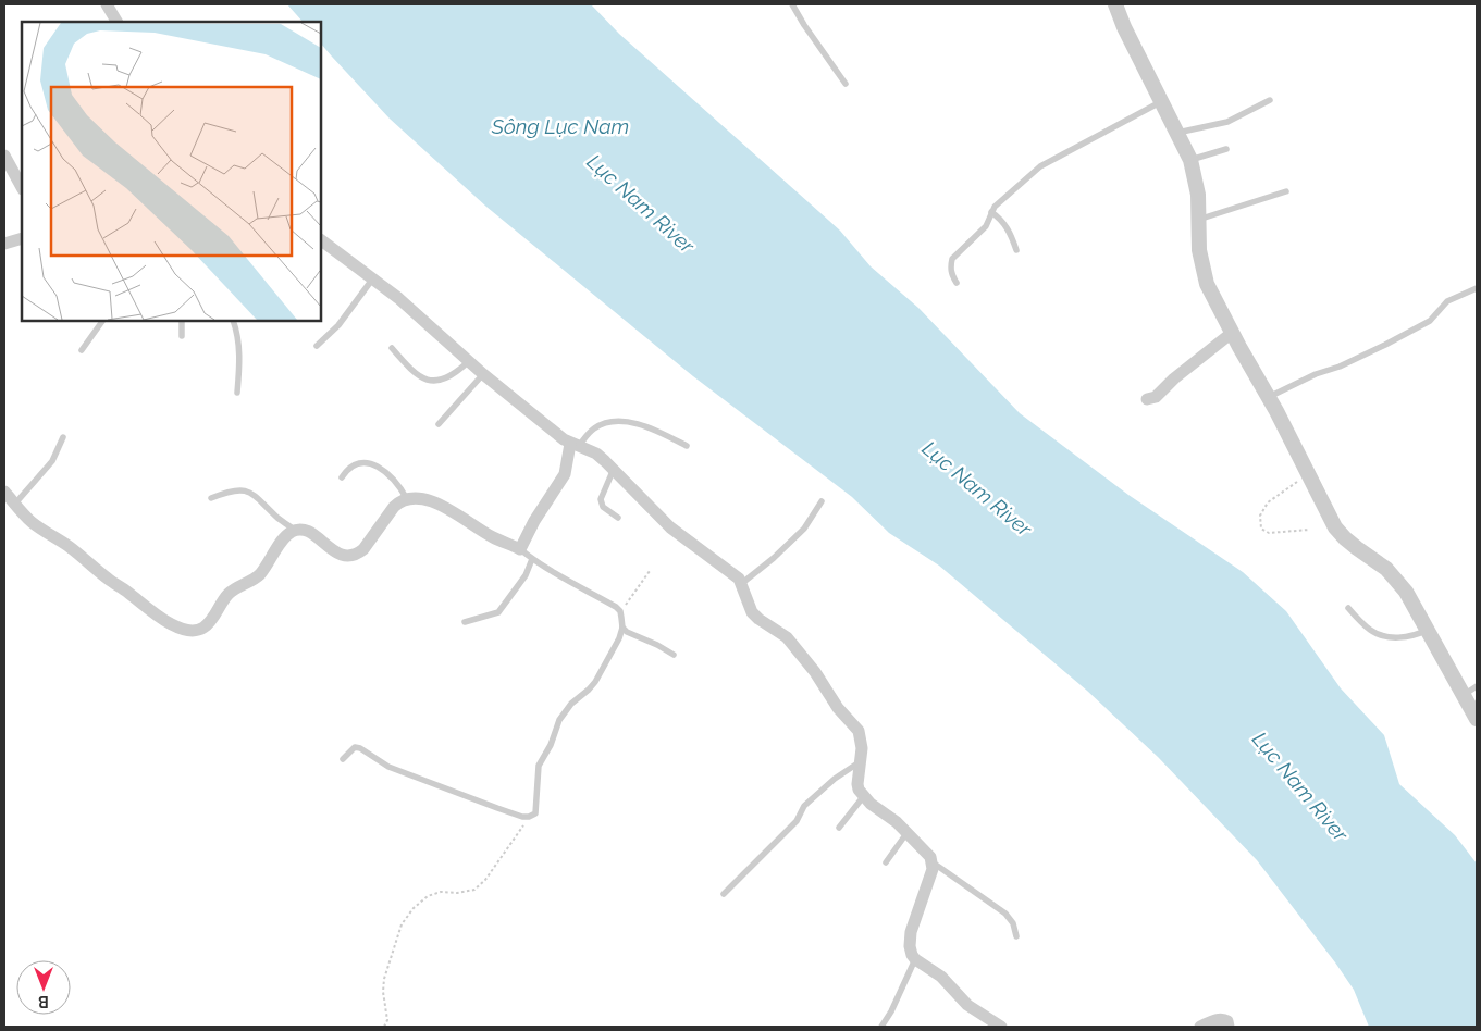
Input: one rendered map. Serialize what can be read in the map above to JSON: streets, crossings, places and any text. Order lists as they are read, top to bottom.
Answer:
{
  "water": ["Sông Lục Nam", "Lục Nam River"],
  "north": "bottom"
}
